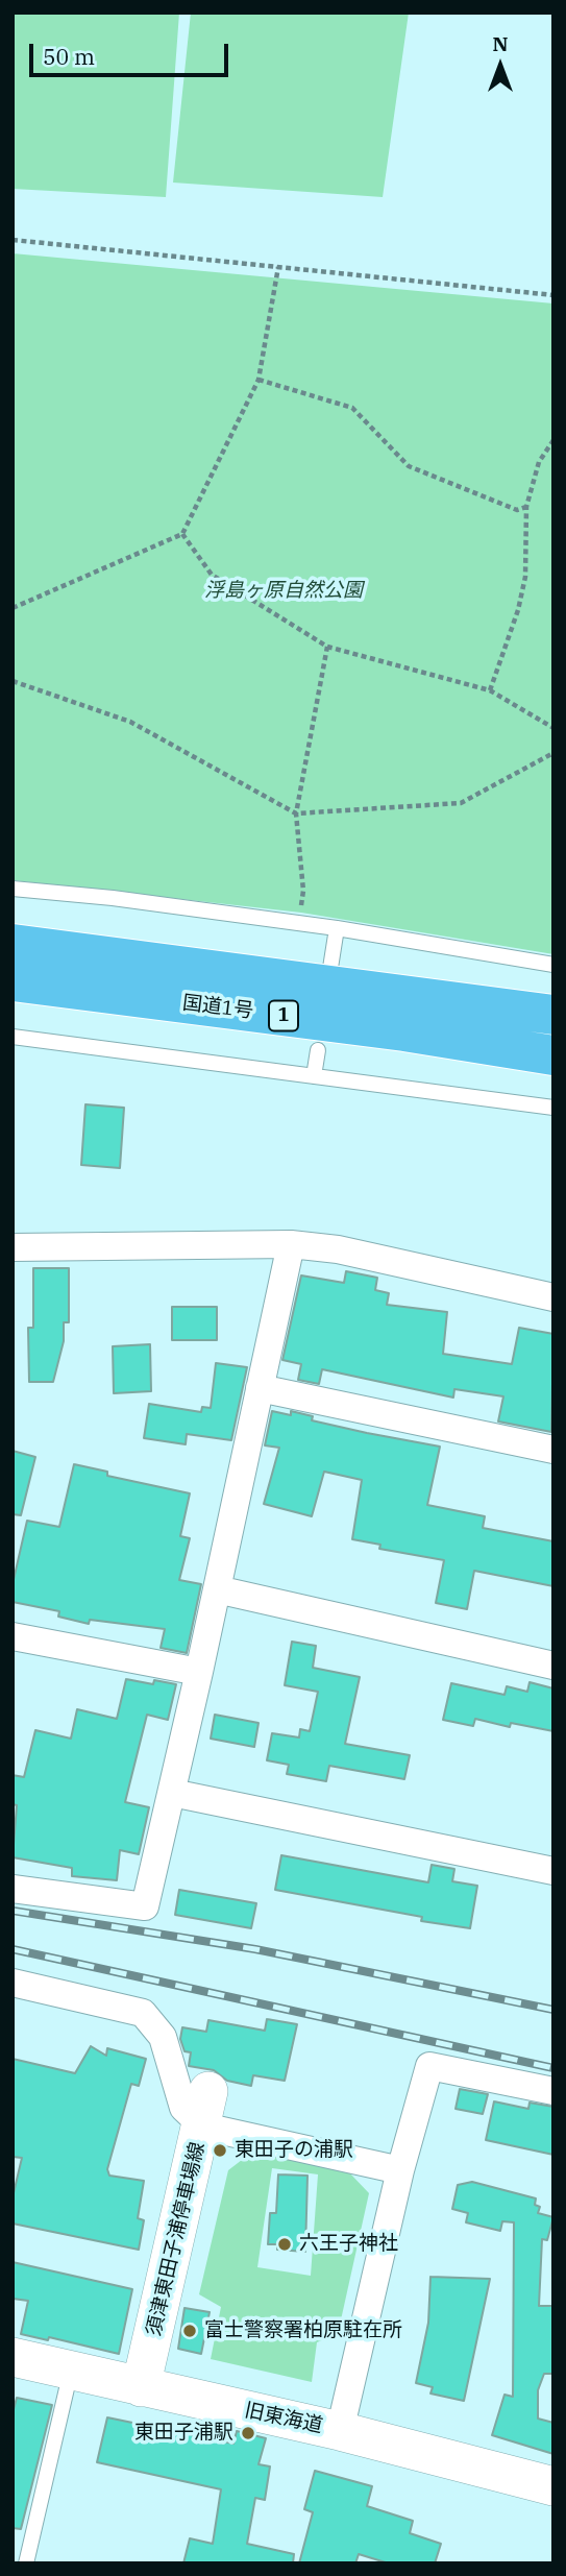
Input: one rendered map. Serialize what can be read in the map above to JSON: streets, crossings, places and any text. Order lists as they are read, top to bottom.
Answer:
{
  "streets": {
    "highway": ["国道1号", "1"],
    "main road": ["須津東田子浦停車場線", "旧東海道"]
  },
  "crossings": [
    ["須津東田子浦停車場線", "旧東海道"]
  ],
  "parks": ["浮島ヶ原自然公園"],
  "places": [
    "東田子の浦駅",
    "六王子神社",
    "富士警察署柏原駐在所",
    "東田子浦駅"
  ],
  "scale_bar": "50 m",
  "north": "top"
}
